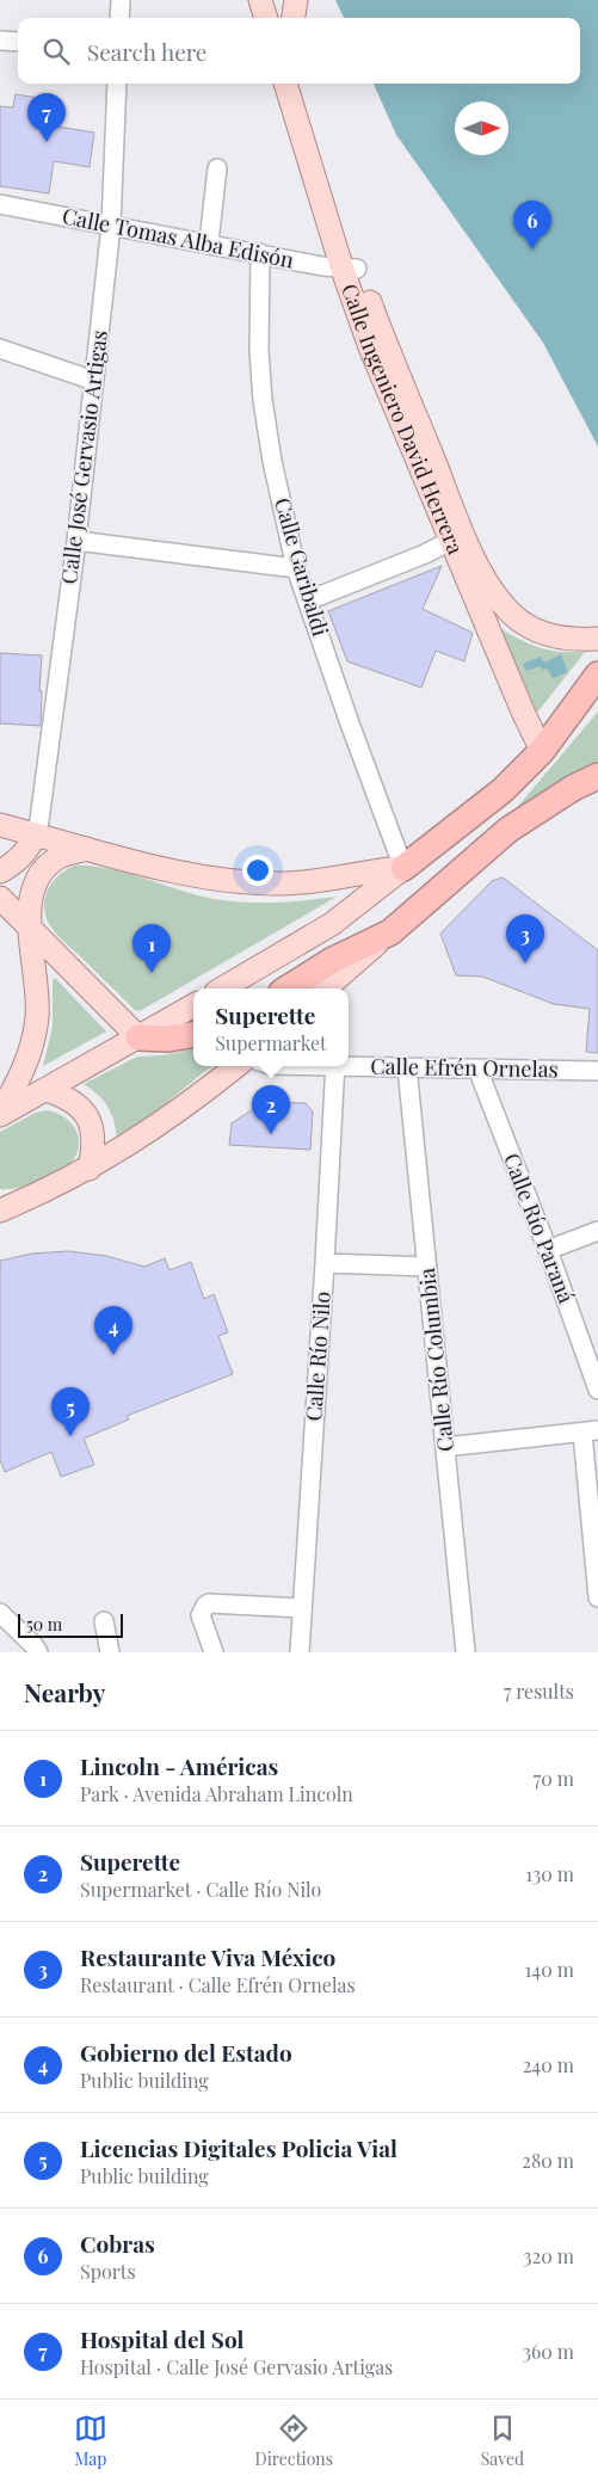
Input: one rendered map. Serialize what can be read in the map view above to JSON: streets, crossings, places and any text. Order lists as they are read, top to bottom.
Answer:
{
  "streets": {
    "main road": ["Calle Ingeniero David Herrera"],
    "street": [
      "Calle Tomas Alba Edisón",
      "Calle José Gervasio Artigas",
      "Calle Garibaldi",
      "Calle Efrén Ornelas",
      "Calle Río Paraná",
      "Calle Río Nilo",
      "Calle Río Columbia"
    ]
  },
  "crossings": [
    ["Calle Tomas Alba Edisón", "Calle Ingeniero David Herrera"],
    ["Calle Tomas Alba Edisón", "Calle José Gervasio Artigas"],
    ["Calle Tomas Alba Edisón", "Calle Garibaldi"],
    ["Calle Efrén Ornelas", "Calle Río Paraná"],
    ["Calle Efrén Ornelas", "Calle Río Columbia"]
  ],
  "scale_bar": "50 m",
  "north": "right",
  "page": {
    "search": "Search here",
    "pins": [
      "7",
      "6",
      "3",
      "1",
      "2",
      "4",
      "5"
    ],
    "popup": ["Superette", "Supermarket"],
    "scale": "50 m",
    "heading": ["Nearby", "7 results"],
    "list": [
      {
        "mark": "1",
        "name": "Lincoln - Américas",
        "note": "Park · Avenida Abraham Lincoln",
        "value": "70 m"
      },
      {
        "mark": "2",
        "name": "Superette",
        "note": "Supermarket · Calle Río Nilo",
        "value": "130 m"
      },
      {
        "mark": "3",
        "name": "Restaurante Viva México",
        "note": "Restaurant · Calle Efrén Ornelas",
        "value": "140 m"
      },
      {
        "mark": "4",
        "name": "Gobierno del Estado",
        "note": "Public building",
        "value": "240 m"
      },
      {
        "mark": "5",
        "name": "Licencias Digitales Policia Vial",
        "note": "Public building",
        "value": "280 m"
      },
      {
        "mark": "6",
        "name": "Cobras",
        "note": "Sports",
        "value": "320 m"
      },
      {
        "mark": "7",
        "name": "Hospital del Sol",
        "note": "Hospital · Calle José Gervasio Artigas",
        "value": "360 m"
      }
    ],
    "nav": ["Map", "Directions", "Saved"]
  }
}
